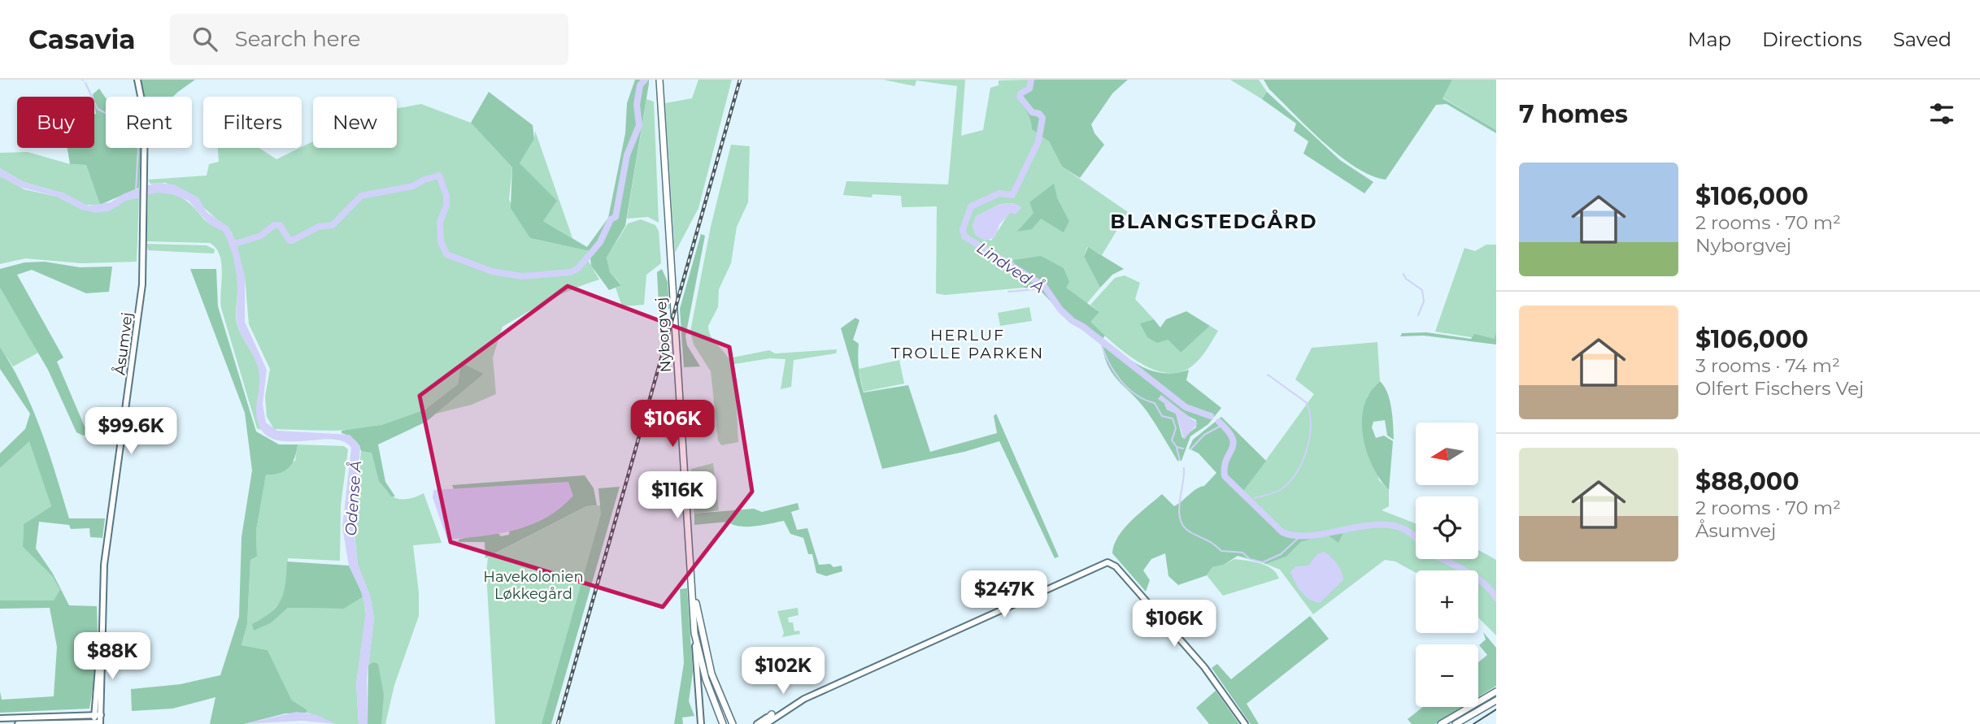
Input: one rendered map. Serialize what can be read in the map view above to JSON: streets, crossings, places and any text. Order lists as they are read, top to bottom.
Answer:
{
  "streets": {
    "main road": ["Nyborgvej"],
    "street": ["Åsumvej"]
  },
  "districts": ["BLANGSTEDGÅRD", "HERLUF TROLLE PARKEN"],
  "water": ["Lindved Å", "Odense Å"],
  "parks": ["Havekolonien Løkkegård"],
  "north": "left",
  "page": {
    "header": "Casavia",
    "search": "Search here",
    "nav": ["Map", "Directions", "Saved"],
    "heading": "7 homes",
    "chip": [
      "Buy",
      "Rent",
      "Filters",
      "New"
    ],
    "list": [
      {
        "name": "$106,000",
        "note": "2 rooms · 70 m² · Nyborgvej"
      },
      {
        "name": "$106,000",
        "note": "3 rooms · 74 m² · Olfert Fischers Vej"
      },
      {
        "name": "$88,000",
        "note": "2 rooms · 70 m² · Åsumvej"
      }
    ],
    "price": [
      "$106K",
      "$99.6K",
      "$116K",
      "$247K",
      "$106K",
      "$88K",
      "$102K"
    ],
    "map_buttons": ["+", "−"]
  }
}
